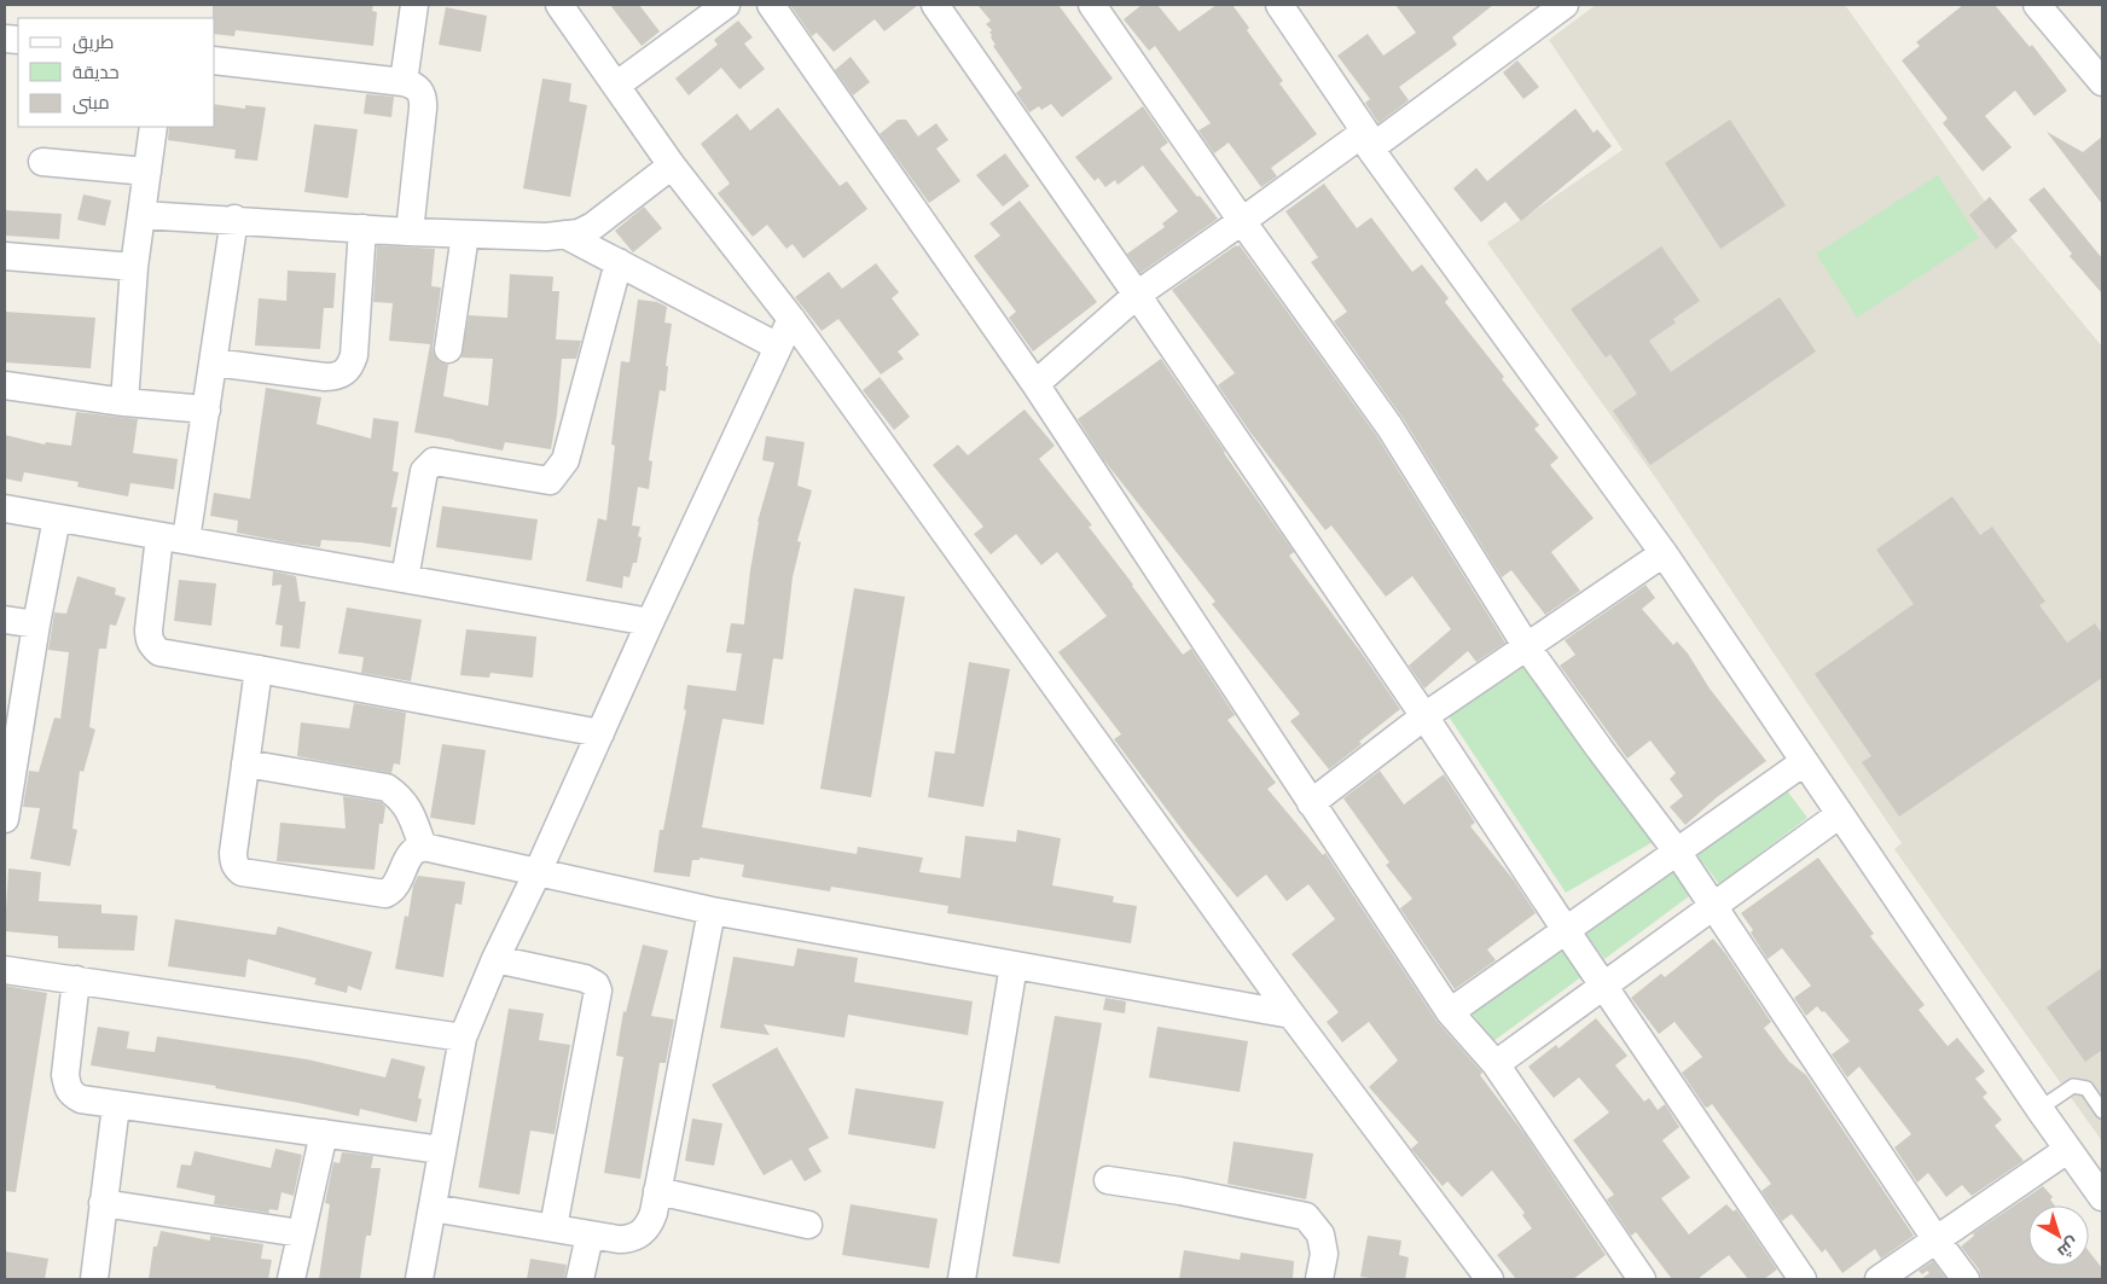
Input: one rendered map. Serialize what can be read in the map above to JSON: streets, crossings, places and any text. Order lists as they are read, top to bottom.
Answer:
{
  "legend": ["طريق", "حديقة", "مبنى"],
  "north": "bottom right"
}
